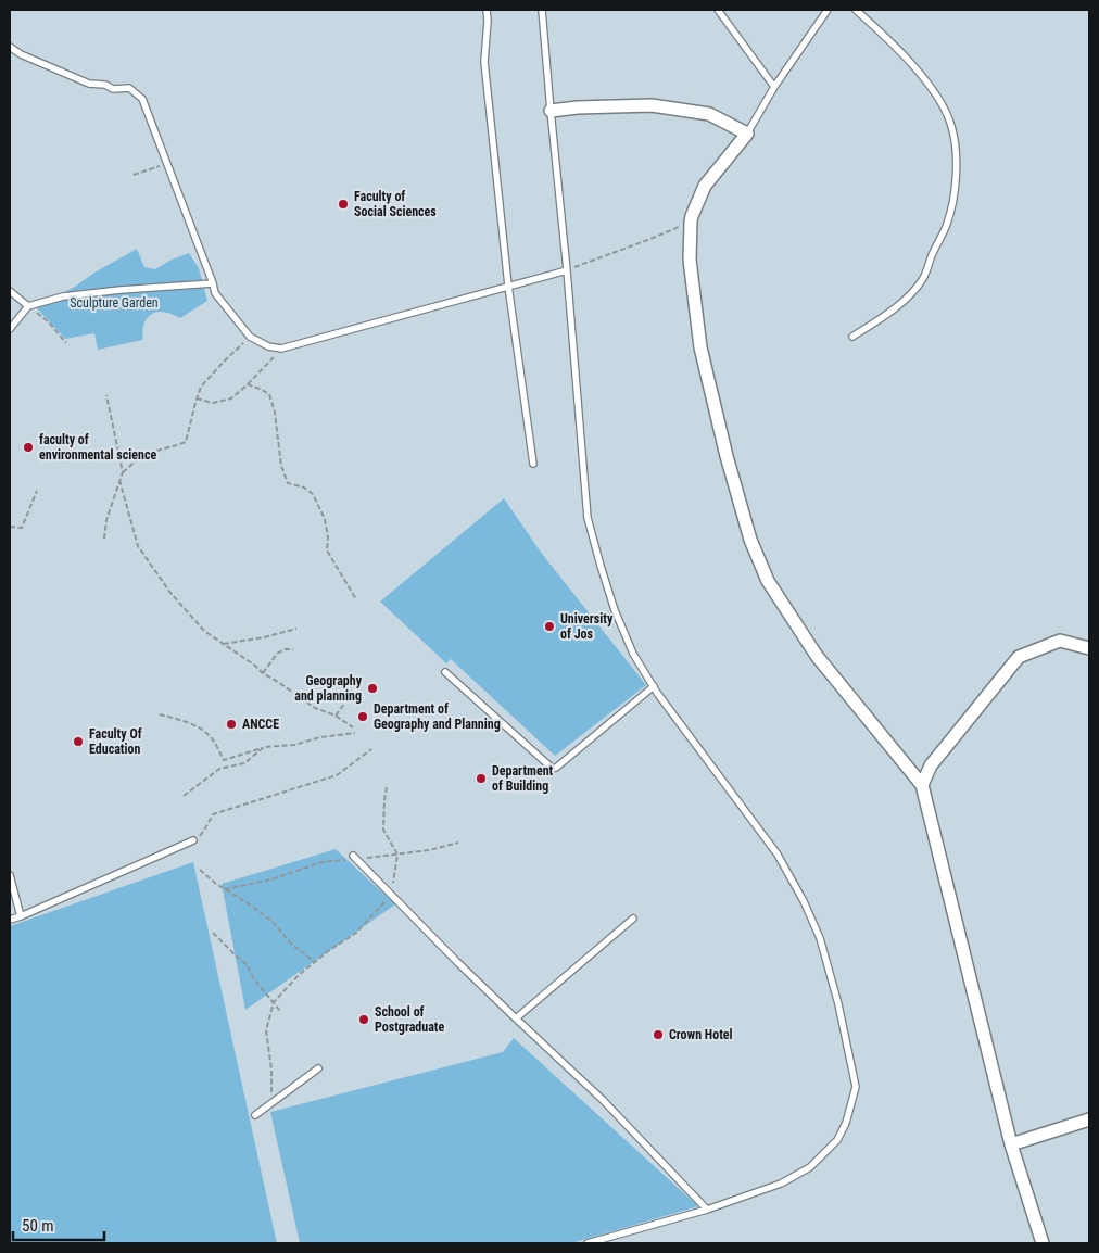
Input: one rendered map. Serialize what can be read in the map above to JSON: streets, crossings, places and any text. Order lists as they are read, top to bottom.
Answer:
{
  "parks": ["Sculpture Garden"],
  "places": [
    "Faculty of Social Sciences",
    "faculty of environmental science",
    "University of Jos",
    "Geography and planning",
    "Department of Geography and Planning",
    "ANCCE",
    "Faculty Of Education",
    "Department of Building",
    "School of Postgraduate",
    "Crown Hotel"
  ],
  "scale_bar": "50 m"
}
